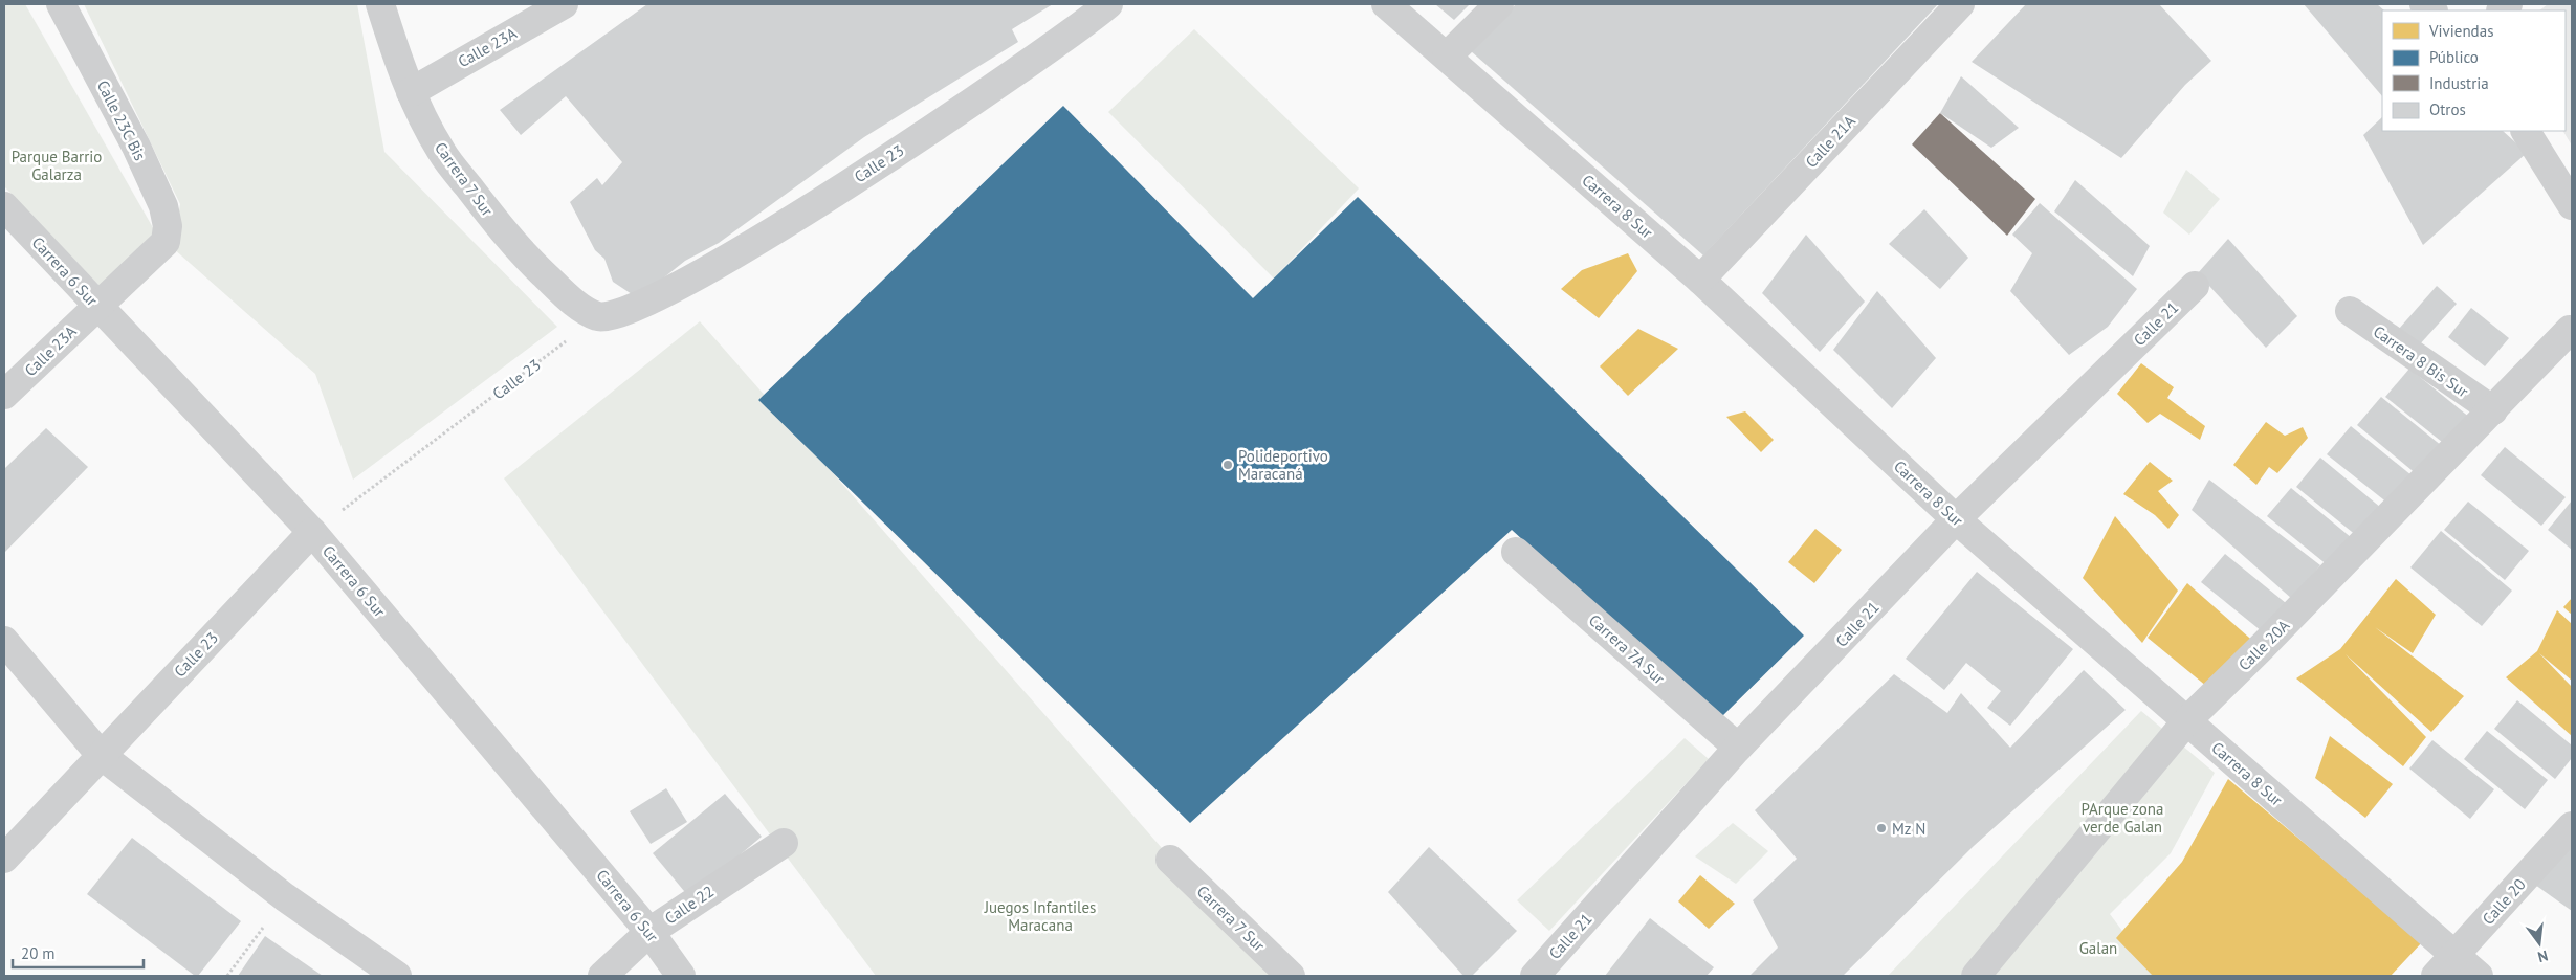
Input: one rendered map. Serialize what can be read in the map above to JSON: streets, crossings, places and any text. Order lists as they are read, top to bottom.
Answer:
{
  "streets": {
    "street": [
      "Calle 23A",
      "Calle 23C Bis",
      "Calle 21A",
      "Calle 23",
      "Carrera 7 Sur",
      "Carrera 8 Sur",
      "Carrera 6 Sur",
      "Calle 21",
      "Carrera 8 Bis Sur",
      "Calle 20A",
      "Carrera 7A Sur",
      "Calle 20",
      "Calle 22"
    ]
  },
  "crossings": [
    ["Calle 23A", "Calle 23C Bis"],
    ["Calle 23A", "Carrera 7 Sur"],
    ["Calle 23A", "Carrera 6 Sur"],
    ["Calle 21A", "Carrera 8 Sur"],
    ["Calle 23", "Carrera 7 Sur"],
    ["Calle 23", "Carrera 6 Sur"],
    ["Carrera 8 Sur", "Calle 21"],
    ["Carrera 8 Sur", "Calle 20A"],
    ["Carrera 8 Sur", "Calle 20"],
    ["Carrera 6 Sur", "Calle 22"],
    ["Calle 21", "Carrera 7A Sur"],
    ["Carrera 8 Bis Sur", "Calle 20A"]
  ],
  "parks": [
    "Parque Barrio Galarza",
    "PArque zona verde Galan",
    "Juegos Infantiles Maracana",
    "Galan"
  ],
  "places": ["Polideportivo Maracaná", "Mz N"],
  "legend": [
    "Viviendas",
    "Público",
    "Industria",
    "Otros"
  ],
  "scale_bar": "20 m",
  "north": "bottom"
}
